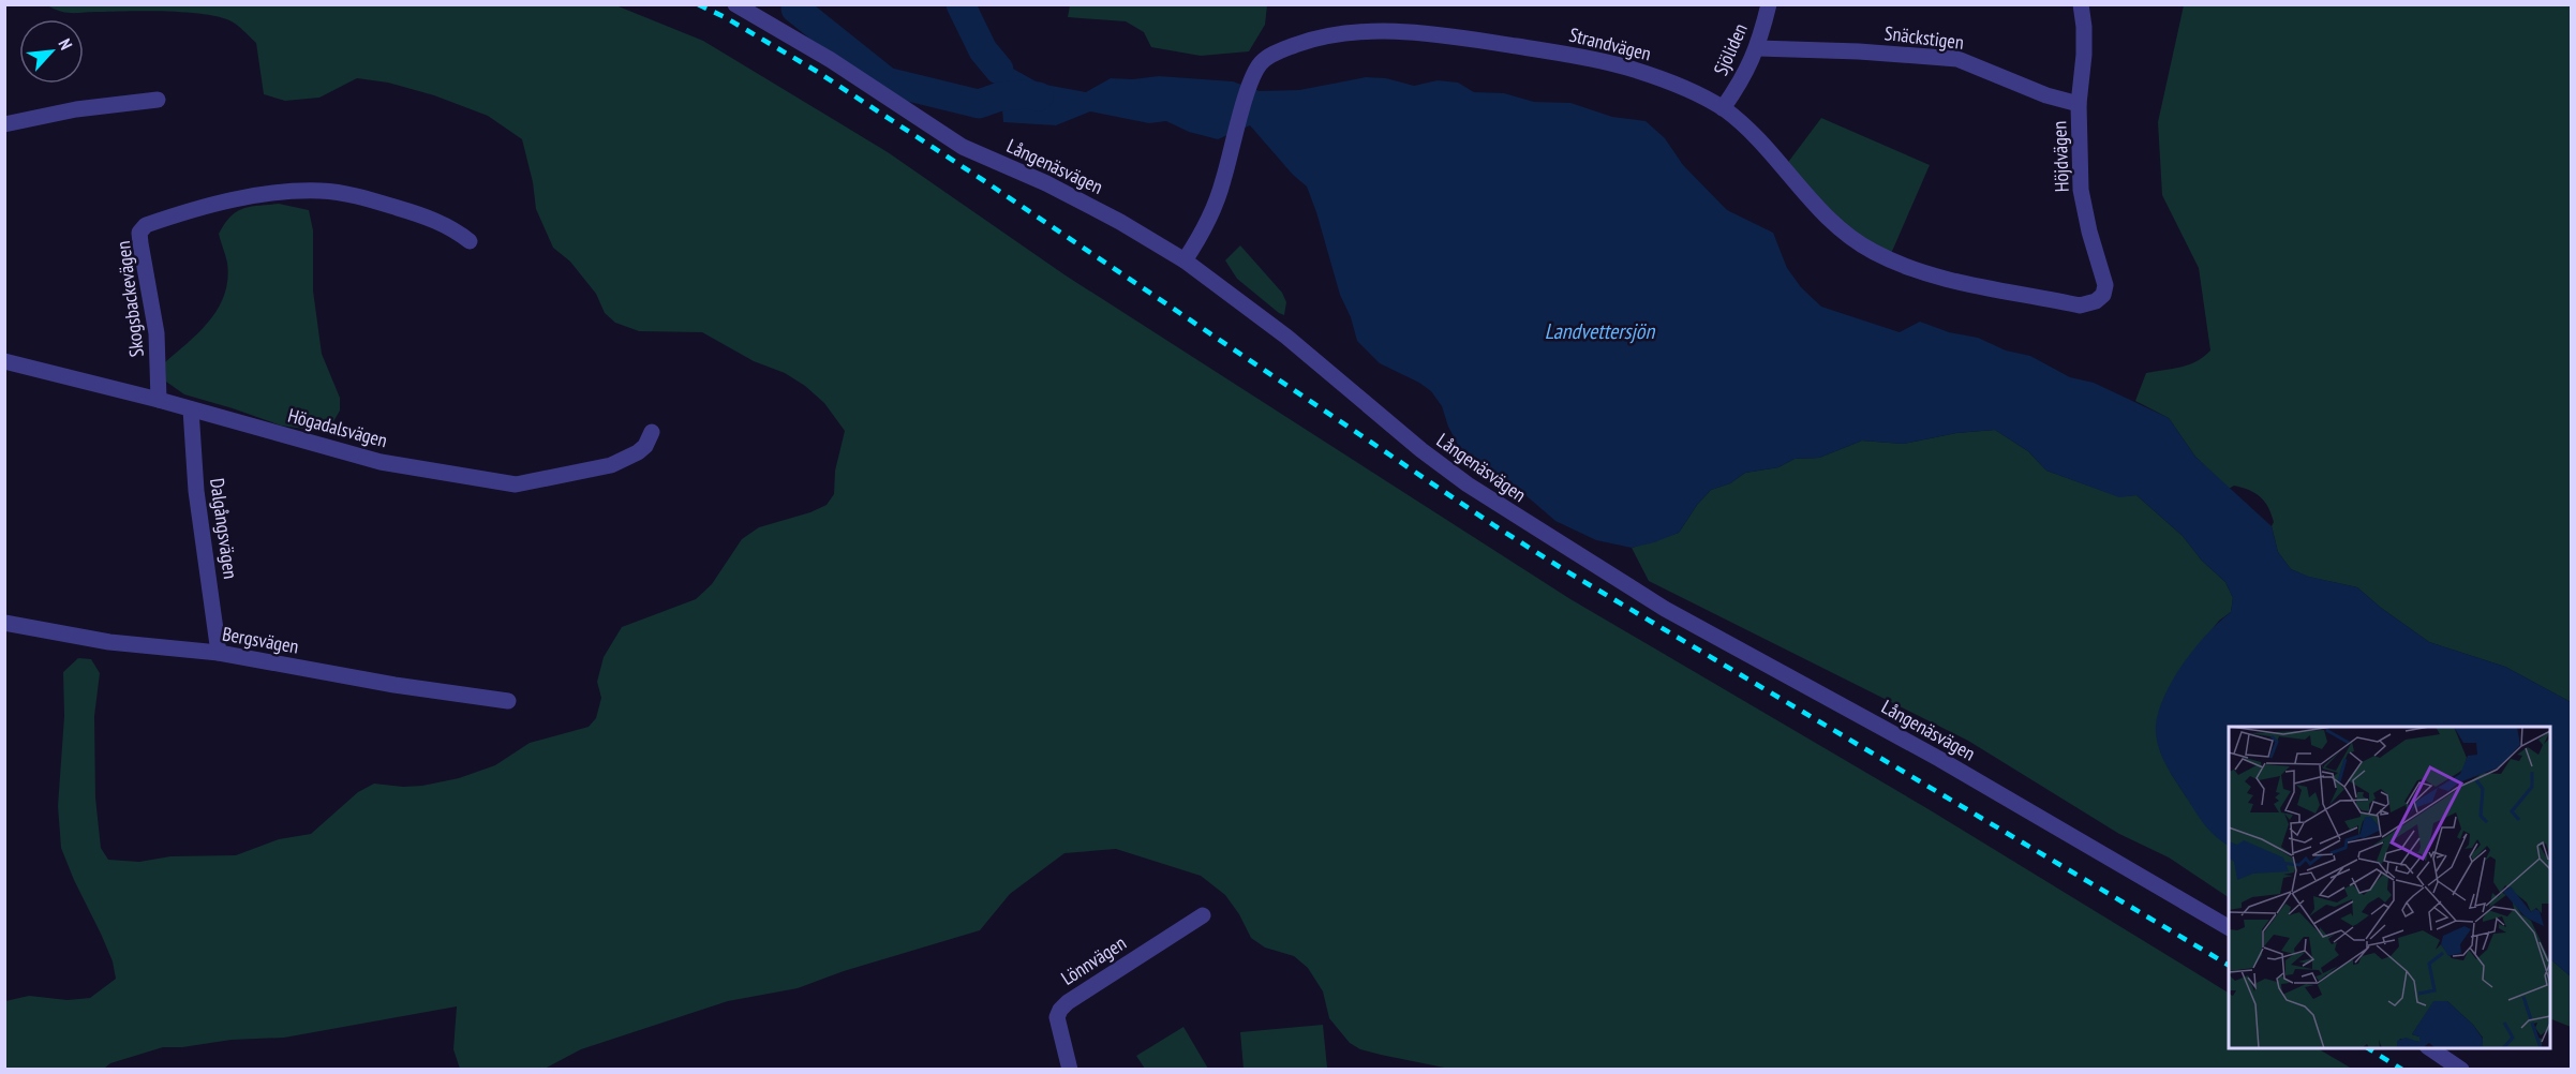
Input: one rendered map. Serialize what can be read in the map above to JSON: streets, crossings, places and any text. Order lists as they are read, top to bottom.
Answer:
{
  "streets": {
    "street": [
      "Snäckstigen",
      "Strandvägen",
      "Sjöliden",
      "Höjdvägen",
      "Långenäsvägen",
      "Skogsbackevägen",
      "Högadalsvägen",
      "Dalgångsvägen",
      "Bergsvägen",
      "Lönnvägen"
    ]
  },
  "crossings": [
    ["Snäckstigen", "Sjöliden"],
    ["Snäckstigen", "Höjdvägen"],
    ["Strandvägen", "Sjöliden"],
    ["Strandvägen", "Höjdvägen"],
    ["Strandvägen", "Långenäsvägen"],
    ["Skogsbackevägen", "Högadalsvägen"],
    ["Högadalsvägen", "Dalgångsvägen"],
    ["Dalgångsvägen", "Bergsvägen"]
  ],
  "water": ["Landvettersjön"],
  "north": "top right"
}
